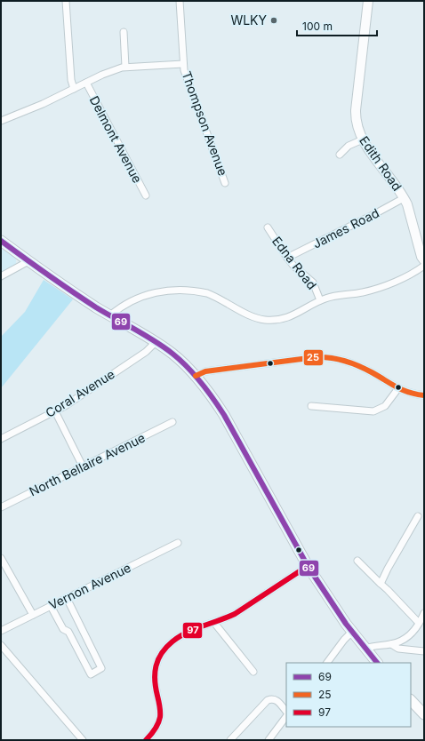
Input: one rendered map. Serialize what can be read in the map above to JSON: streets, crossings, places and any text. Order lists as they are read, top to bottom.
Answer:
{
  "streets": {
    "street": [
      "Thompson Avenue",
      "Delmont Avenue",
      "Edith Road",
      "James Road",
      "Edna Road",
      "Coral Avenue",
      "North Bellaire Avenue",
      "Vernon Avenue"
    ]
  },
  "crossings": [
    ["Edith Road", "James Road"],
    ["James Road", "Edna Road"]
  ],
  "places": ["WLKY"],
  "lines": ["transit line 69", "transit line 25", "transit line 97"],
  "legend": ["69", "25", "97"],
  "scale_bar": "100 m"
}
